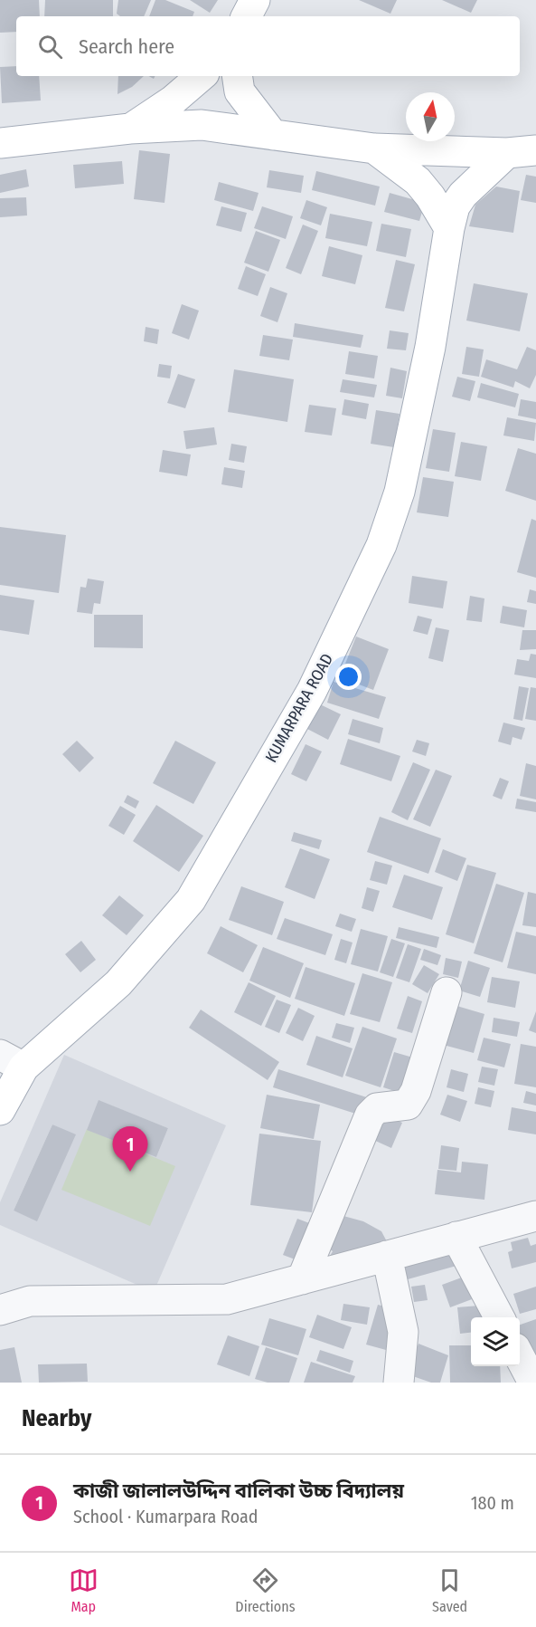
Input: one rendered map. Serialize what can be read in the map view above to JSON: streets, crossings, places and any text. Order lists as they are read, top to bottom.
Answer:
{
  "streets": {
    "main road": ["KUMARPARA ROAD"]
  },
  "north": "top",
  "page": {
    "search": "Search here",
    "pins": "1",
    "heading": "Nearby",
    "list": [
      {
        "mark": "1",
        "name": "কাজী জালালউদ্দিন বালিকা উচ্চ বিদ্যালয়",
        "note": "School · Kumarpara Road",
        "value": "180 m"
      }
    ],
    "nav": ["Map", "Directions", "Saved"]
  }
}
